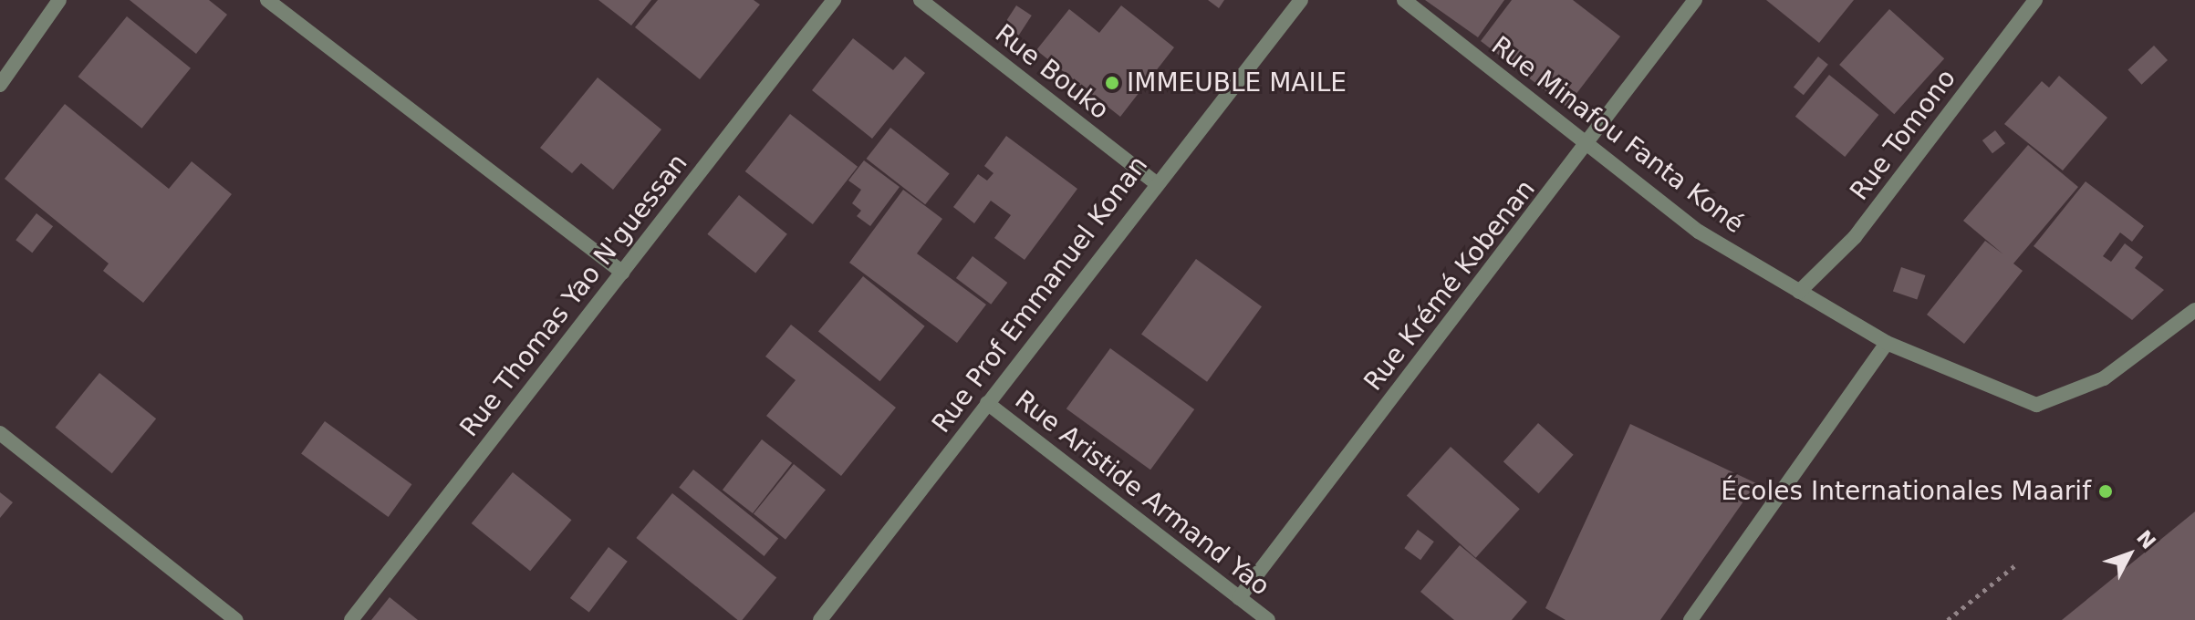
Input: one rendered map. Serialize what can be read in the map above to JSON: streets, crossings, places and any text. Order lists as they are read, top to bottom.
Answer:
{
  "streets": {
    "street": [
      "Rue Bouko",
      "Rue Minafou Fanta Koné",
      "Rue Tomono",
      "Rue Krémé Kobenan",
      "Rue Prof Emmanuel Konan",
      "Rue Thomas Yao N'guessan",
      "Rue Aristide Armand Yao"
    ]
  },
  "crossings": [
    ["Rue Bouko", "Rue Prof Emmanuel Konan"],
    ["Rue Minafou Fanta Koné", "Rue Tomono"],
    ["Rue Minafou Fanta Koné", "Rue Krémé Kobenan"],
    ["Rue Krémé Kobenan", "Rue Aristide Armand Yao"],
    ["Rue Prof Emmanuel Konan", "Rue Aristide Armand Yao"]
  ],
  "places": ["IMMEUBLE MAILE", "Écoles Internationales Maarif"],
  "north": "top right"
}
